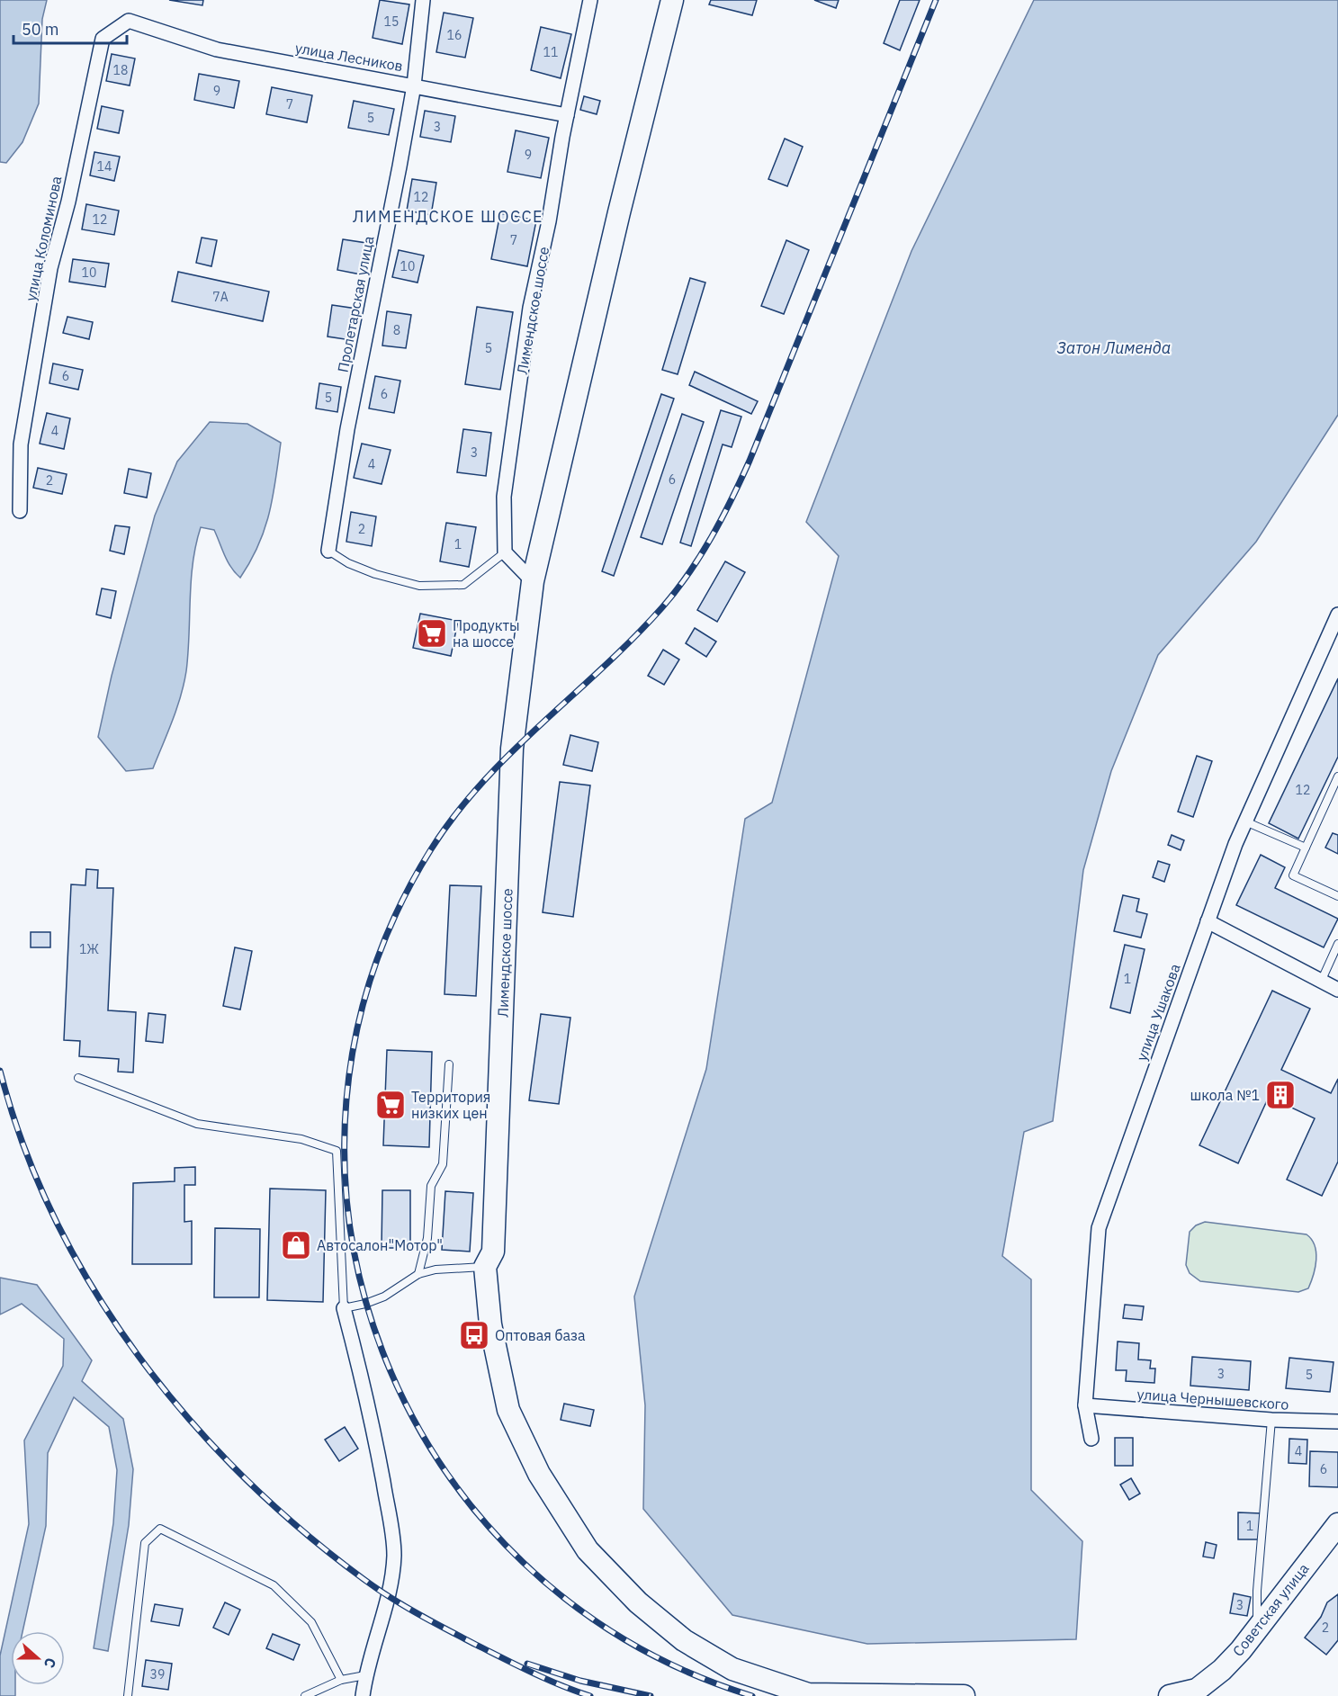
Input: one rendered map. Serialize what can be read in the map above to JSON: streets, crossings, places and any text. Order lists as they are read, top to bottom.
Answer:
{
  "streets": {
    "main road": ["Лимендское шоссе", "Советская улица"],
    "street": [
      "улица Лесников",
      "улица Коломинова",
      "Пролетарская улица",
      "улица Ушакова",
      "улица Чернышевского"
    ]
  },
  "crossings": [
    ["улица Лесников", "улица Коломинова"],
    ["улица Лесников", "Пролетарская улица"],
    ["улица Лесников", "Лимендское шоссе"],
    ["улица Ушакова", "улица Чернышевского"]
  ],
  "districts": ["ЛИМЕНДСКОЕ ШОССЕ"],
  "water": ["Затон Лименда"],
  "places": {
    "supermarket": ["Продукты на шоссе", "Территория низких цен"],
    "building": ["школа №1"],
    "shop": ["Автосалон\"Мотор\""],
    "bus stop": ["Оптовая база"]
  },
  "house_numbers": [
    "15",
    "16",
    "11",
    "18",
    "9",
    "7",
    "5",
    "3",
    "9",
    "14",
    "12",
    "12",
    "7",
    "10",
    "10",
    "7А",
    "8",
    "5",
    "6",
    "6",
    "5",
    "4",
    "3",
    "4",
    "6",
    "2",
    "2",
    "1",
    "12",
    "1Ж",
    "1",
    "3",
    "5",
    "4",
    "6",
    "1",
    "3",
    "2",
    "39"
  ],
  "scale_bar": "50 m",
  "north": "right"
}
